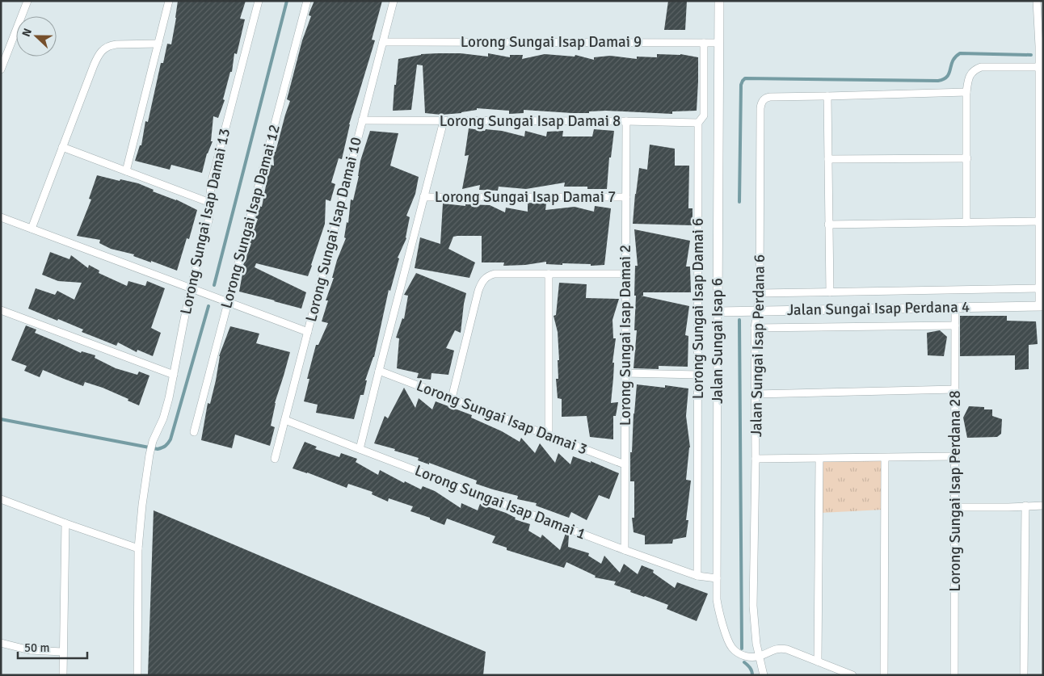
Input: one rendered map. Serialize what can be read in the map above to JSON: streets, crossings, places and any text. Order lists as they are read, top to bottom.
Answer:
{
  "streets": {
    "street": [
      "Lorong Sungai Isap Damai 9",
      "Lorong Sungai Isap Damai 8",
      "Lorong Sungai Isap Damai 7",
      "Lorong Sungai Isap Damai 12",
      "Lorong Sungai Isap Damai 13",
      "Lorong Sungai Isap Damai 10",
      "Lorong Sungai Isap Damai 6",
      "Jalan Sungai Isap Perdana 4",
      "Lorong Sungai Isap Damai 2",
      "Jalan Sungai Isap 6",
      "Jalan Sungai Isap Perdana 6",
      "Lorong Sungai Isap Damai 3",
      "Lorong Sungai Isap Perdana 28",
      "Lorong Sungai Isap Damai 1"
    ]
  },
  "crossings": [
    ["Lorong Sungai Isap Damai 9", "Lorong Sungai Isap Damai 10"],
    ["Lorong Sungai Isap Damai 9", "Lorong Sungai Isap Damai 6"],
    ["Lorong Sungai Isap Damai 9", "Jalan Sungai Isap 6"],
    ["Lorong Sungai Isap Damai 8", "Lorong Sungai Isap Damai 10"],
    ["Lorong Sungai Isap Damai 8", "Lorong Sungai Isap Damai 6"],
    ["Lorong Sungai Isap Damai 8", "Lorong Sungai Isap Damai 2"],
    ["Lorong Sungai Isap Damai 7", "Lorong Sungai Isap Damai 2"],
    ["Lorong Sungai Isap Damai 10", "Lorong Sungai Isap Damai 1"],
    ["Lorong Sungai Isap Damai 6", "Lorong Sungai Isap Damai 1"],
    ["Jalan Sungai Isap Perdana 4", "Jalan Sungai Isap 6"],
    ["Jalan Sungai Isap Perdana 4", "Jalan Sungai Isap Perdana 6"],
    ["Jalan Sungai Isap Perdana 4", "Lorong Sungai Isap Perdana 28"],
    ["Lorong Sungai Isap Damai 2", "Lorong Sungai Isap Damai 3"],
    ["Lorong Sungai Isap Damai 2", "Lorong Sungai Isap Damai 1"],
    ["Jalan Sungai Isap 6", "Jalan Sungai Isap Perdana 6"],
    ["Jalan Sungai Isap 6", "Lorong Sungai Isap Damai 1"]
  ],
  "scale_bar": "50 m",
  "north": "left"
}
